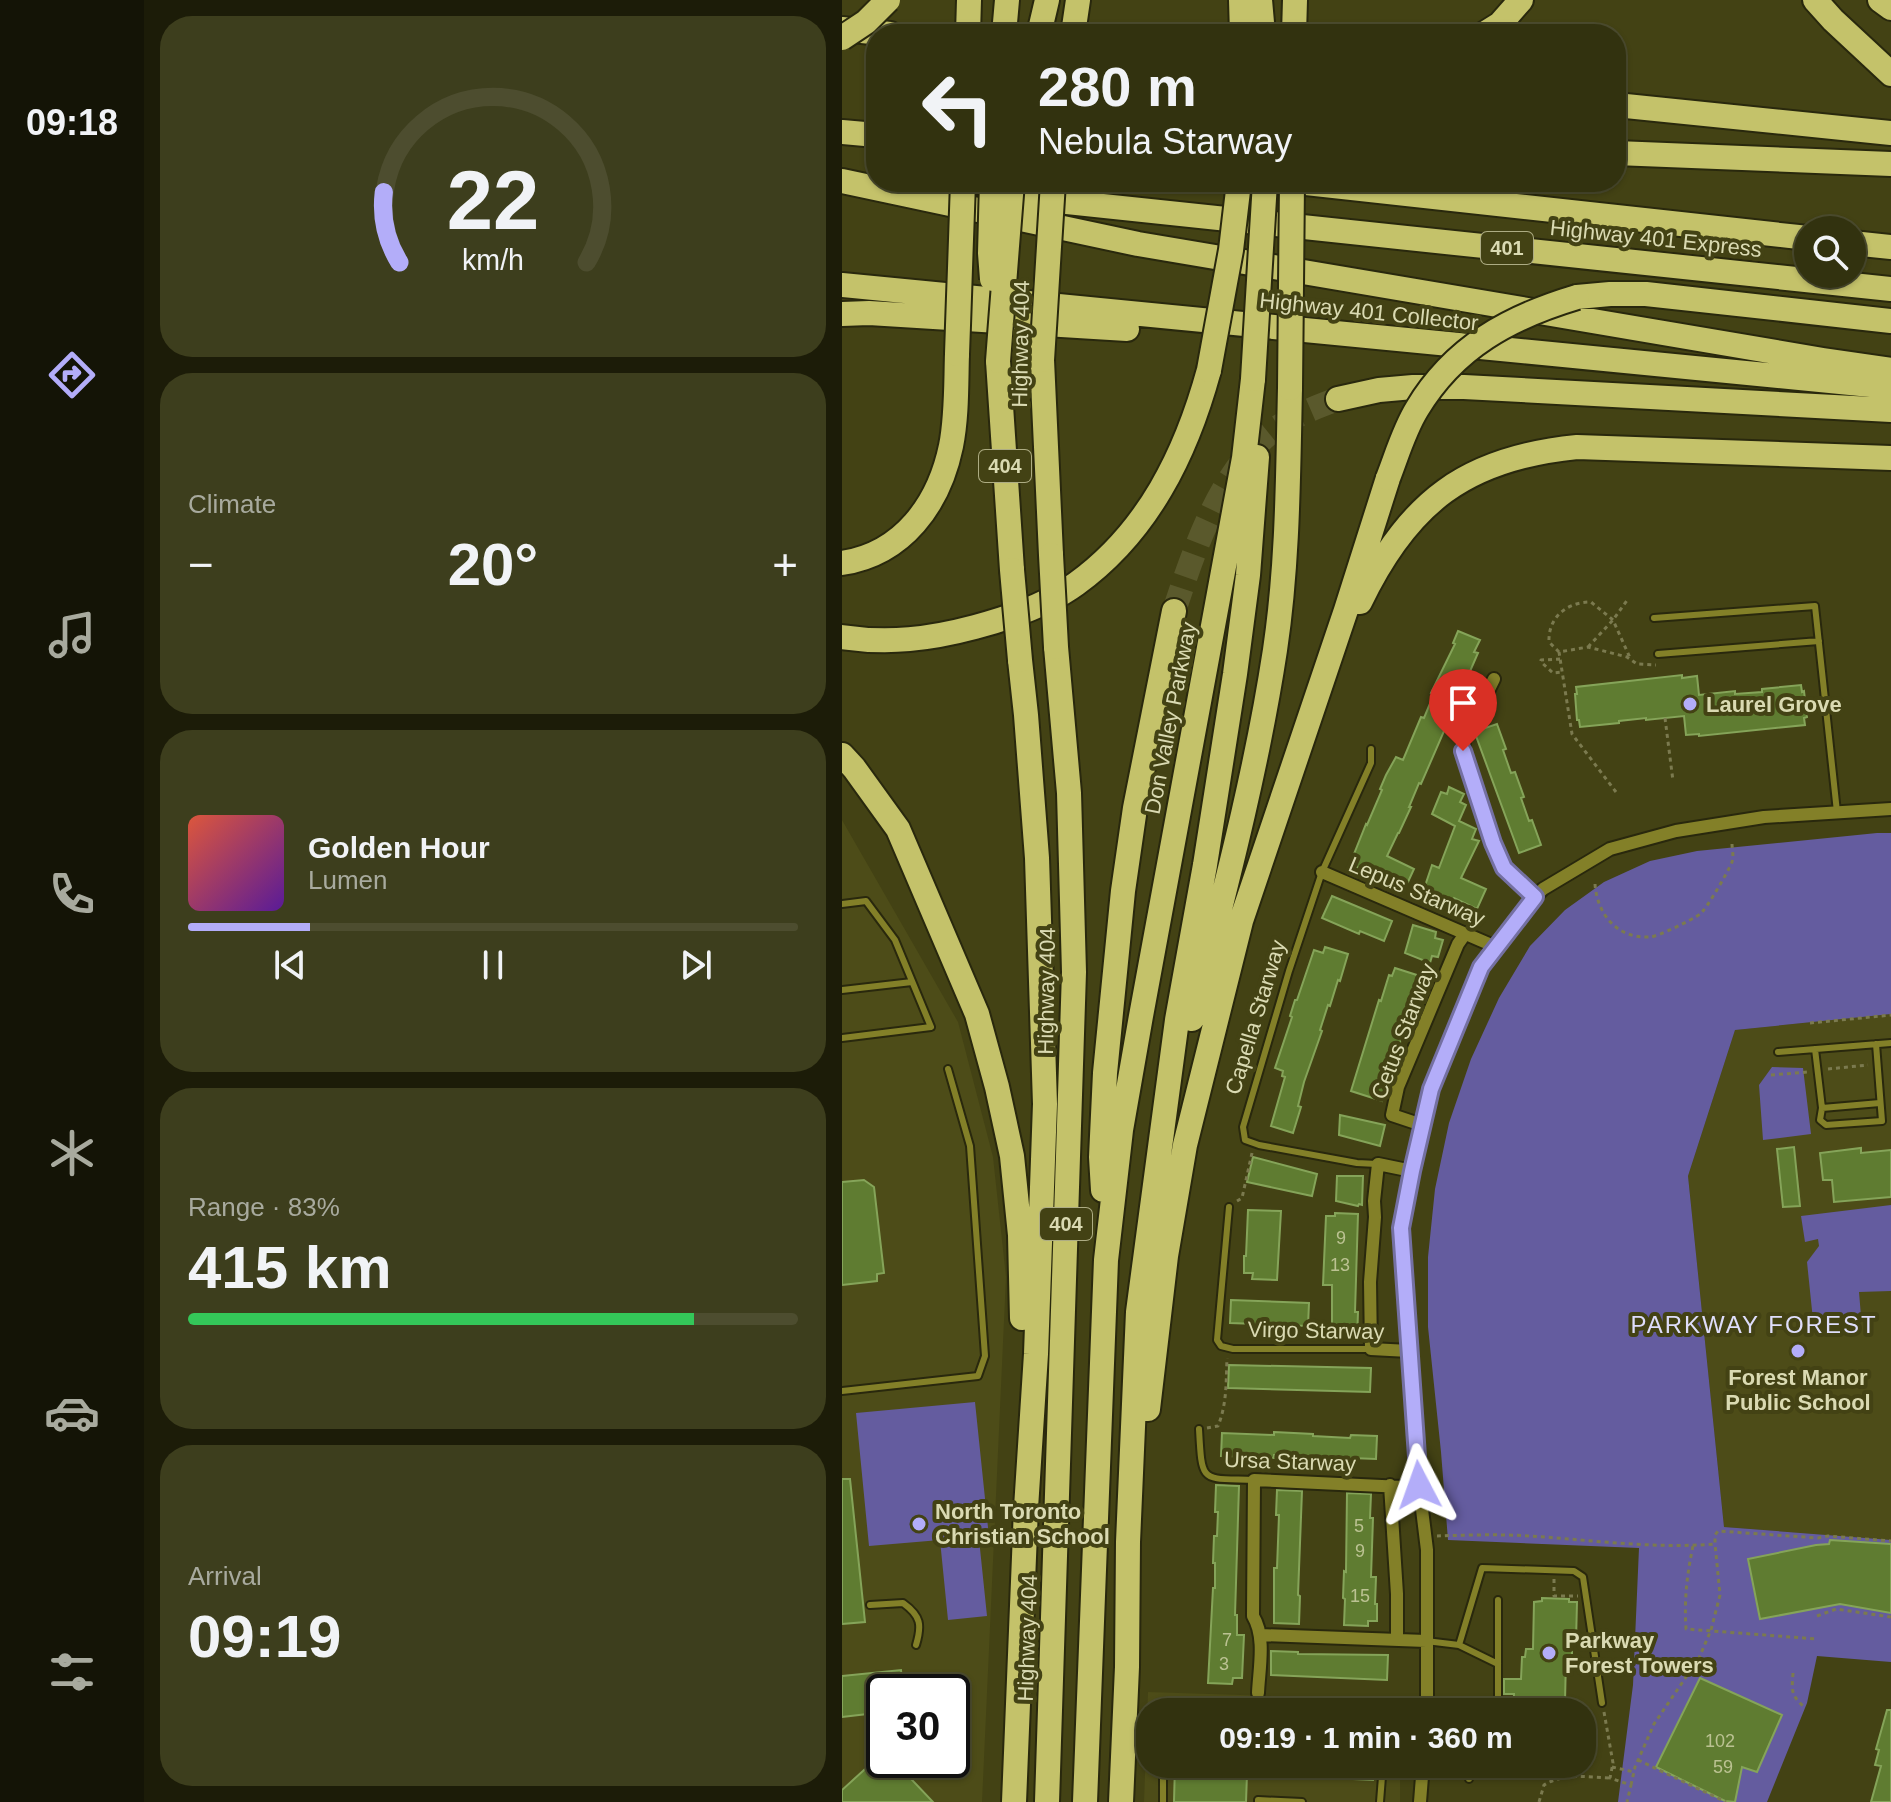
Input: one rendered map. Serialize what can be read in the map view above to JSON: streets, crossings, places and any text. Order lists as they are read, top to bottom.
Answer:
{
  "streets": {
    "highway": [
      "Highway 401 Express",
      "401",
      "Highway 401 Collector",
      "Highway 404",
      "404",
      "Don Valley Parkway"
    ],
    "street": [
      "Lepus Starway",
      "Capella Starway",
      "Cetus Starway",
      "Virgo Starway",
      "Ursa Starway"
    ]
  },
  "crossings": [
    ["Lepus Starway", "Capella Starway"],
    ["Lepus Starway", "Cetus Starway"]
  ],
  "districts": ["PARKWAY FOREST"],
  "places": [
    "Laurel Grove",
    "Forest Manor Public School",
    "North Toronto Christian School",
    "Parkway Forest Towers"
  ],
  "house_numbers": [
    "9",
    "13",
    "5",
    "9",
    "15",
    "7",
    "3",
    "102",
    "59"
  ],
  "page": {
    "tabs": "09:18",
    "turn": ["280 m", "Nebula Starway"],
    "tile": [
      "Climate",
      ["Range · 83%", "415 km"],
      ["Arrival", "09:19"]
    ],
    "heat": ["−", "20°", "+"],
    "song": ["Golden Hour", "Lumen"],
    "limit": "30",
    "trip": "09:19 · 1 min · 360 m",
    "gauge": ["22", "km/h"]
  }
}
